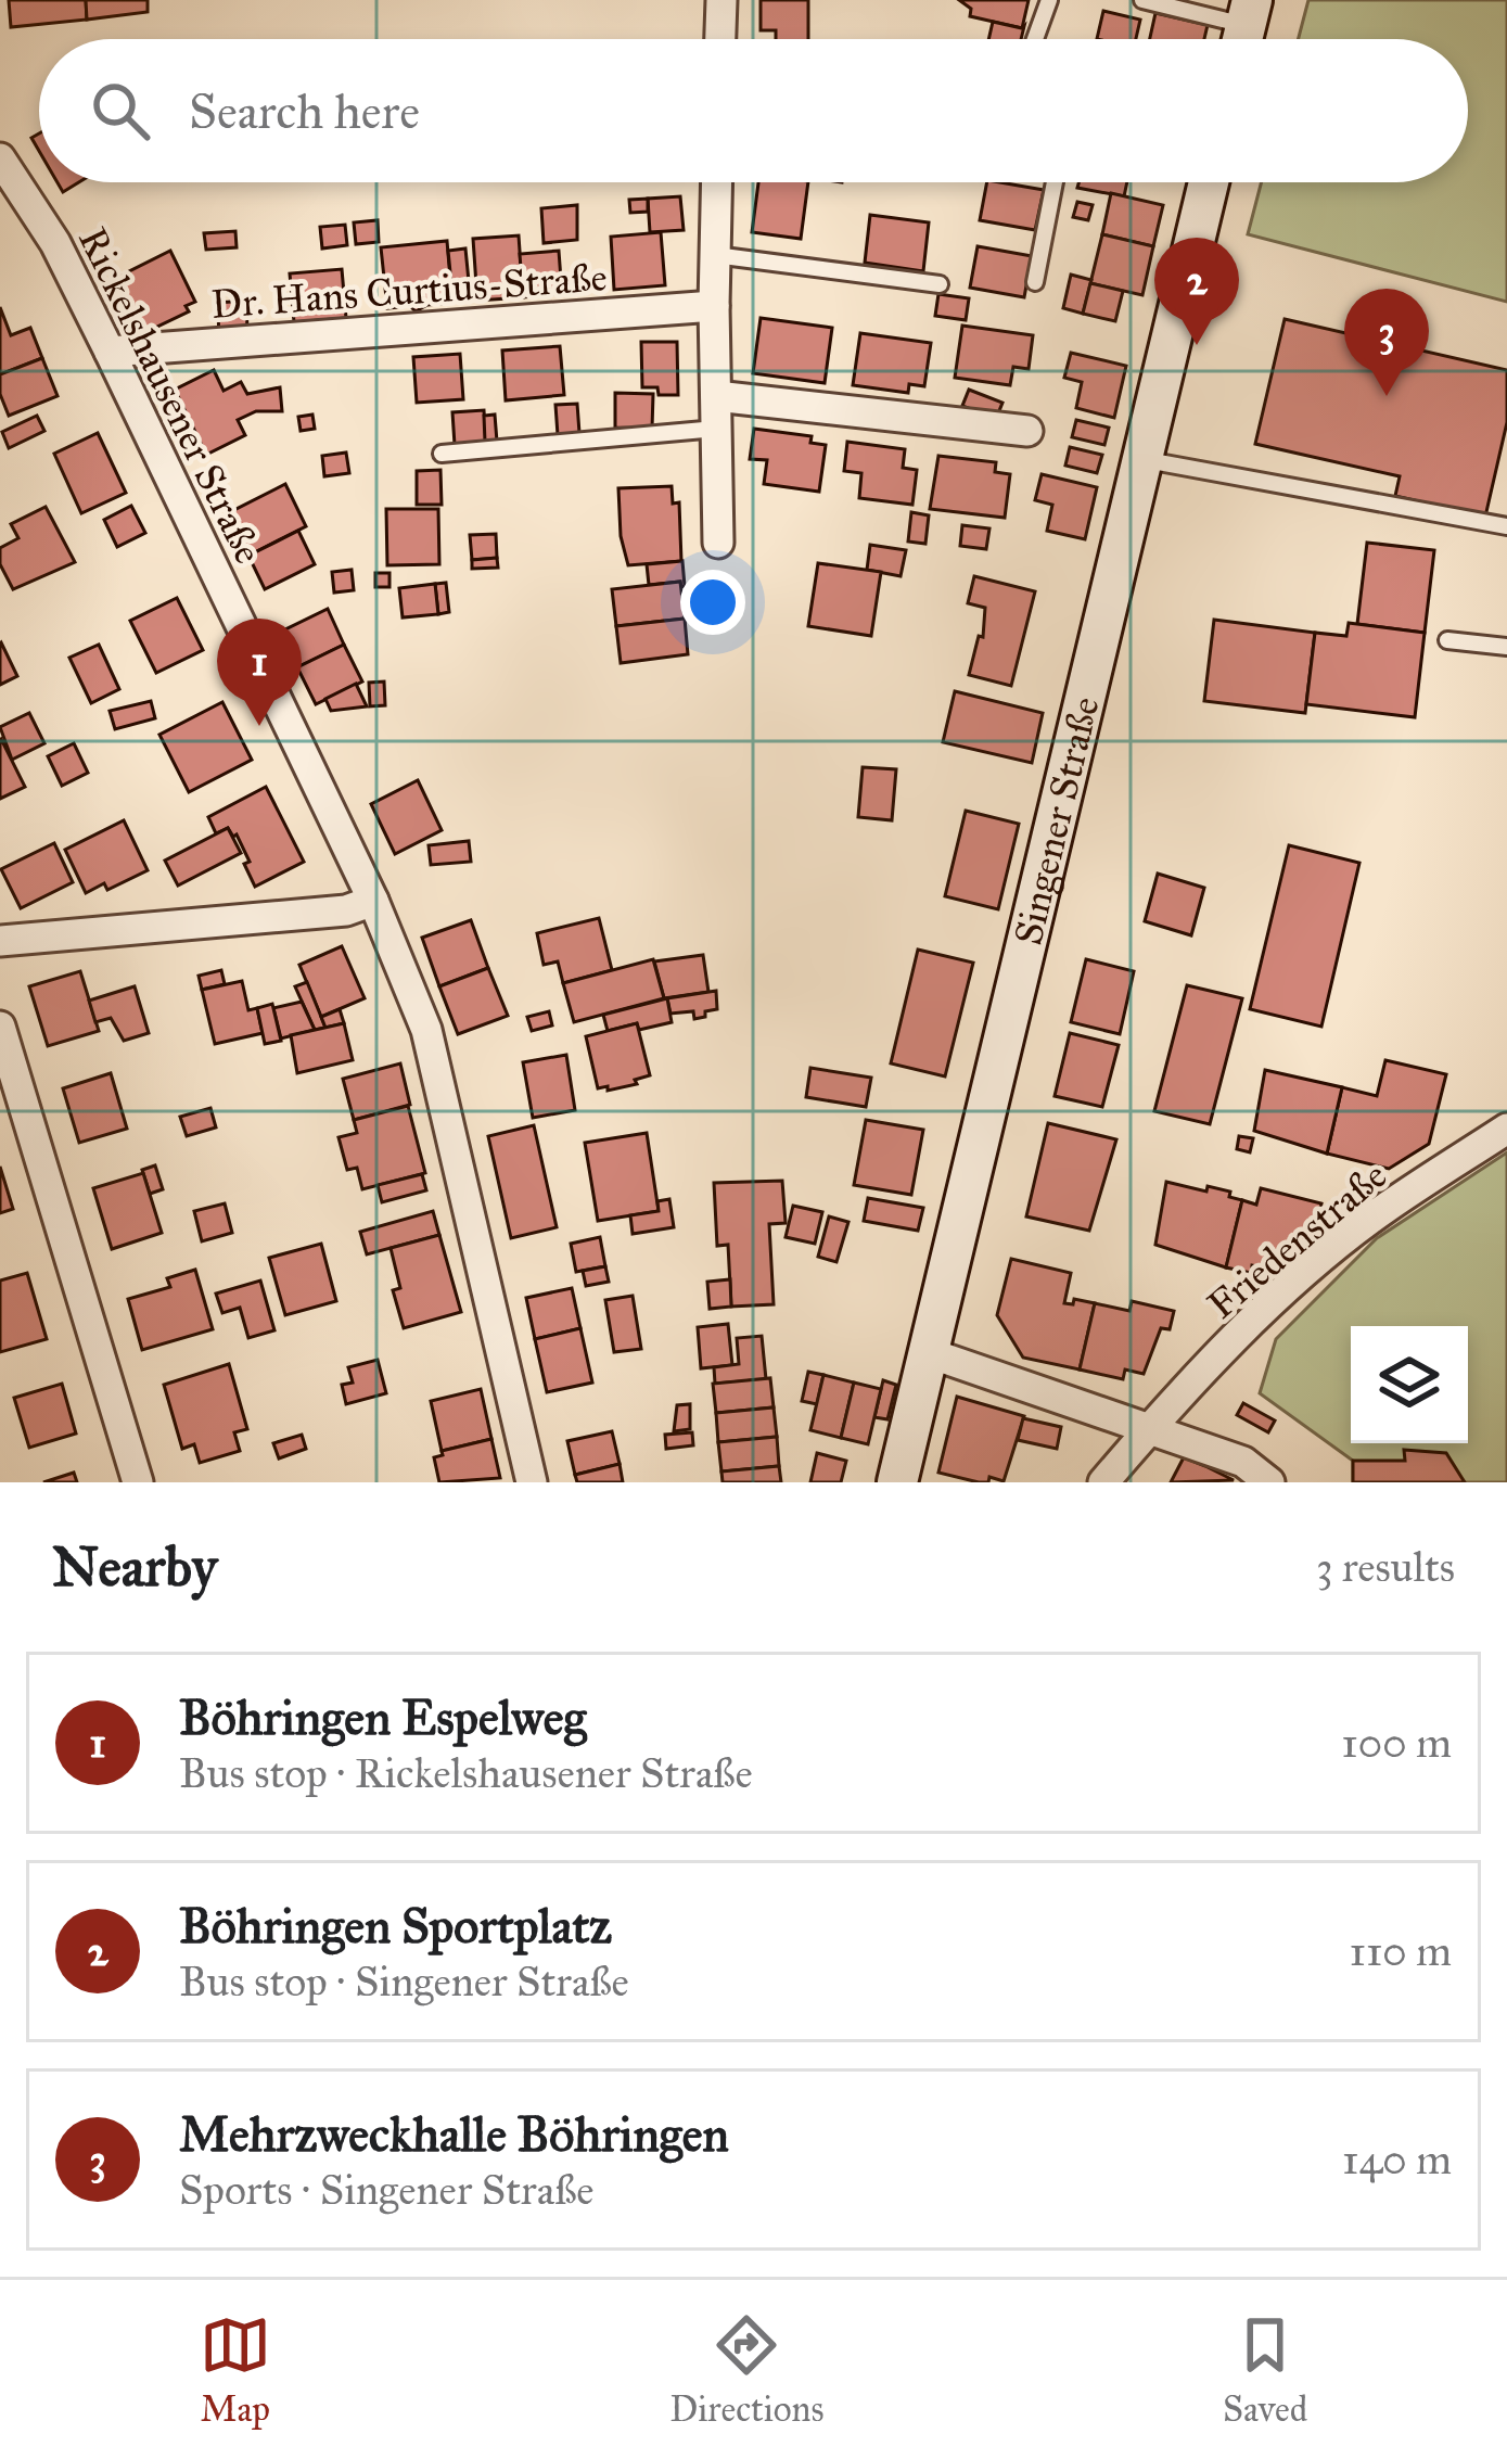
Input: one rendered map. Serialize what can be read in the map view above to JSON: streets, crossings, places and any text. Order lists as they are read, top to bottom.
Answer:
{
  "streets": {
    "street": [
      "Dr. Hans Curtius-Straße",
      "Rickelshausener Straße",
      "Singener Straße",
      "Friedenstraße"
    ]
  },
  "crossings": [
    ["Dr. Hans Curtius-Straße", "Rickelshausener Straße"]
  ],
  "page": {
    "search": "Search here",
    "pins": ["2", "3", "1"],
    "heading": ["Nearby", "3 results"],
    "list": [
      {
        "mark": "1",
        "name": "Böhringen Espelweg",
        "note": "Bus stop · Rickelshausener Straße",
        "value": "100 m"
      },
      {
        "mark": "2",
        "name": "Böhringen Sportplatz",
        "note": "Bus stop · Singener Straße",
        "value": "110 m"
      },
      {
        "mark": "3",
        "name": "Mehrzweckhalle Böhringen",
        "note": "Sports · Singener Straße",
        "value": "140 m"
      }
    ],
    "nav": ["Map", "Directions", "Saved"]
  }
}
